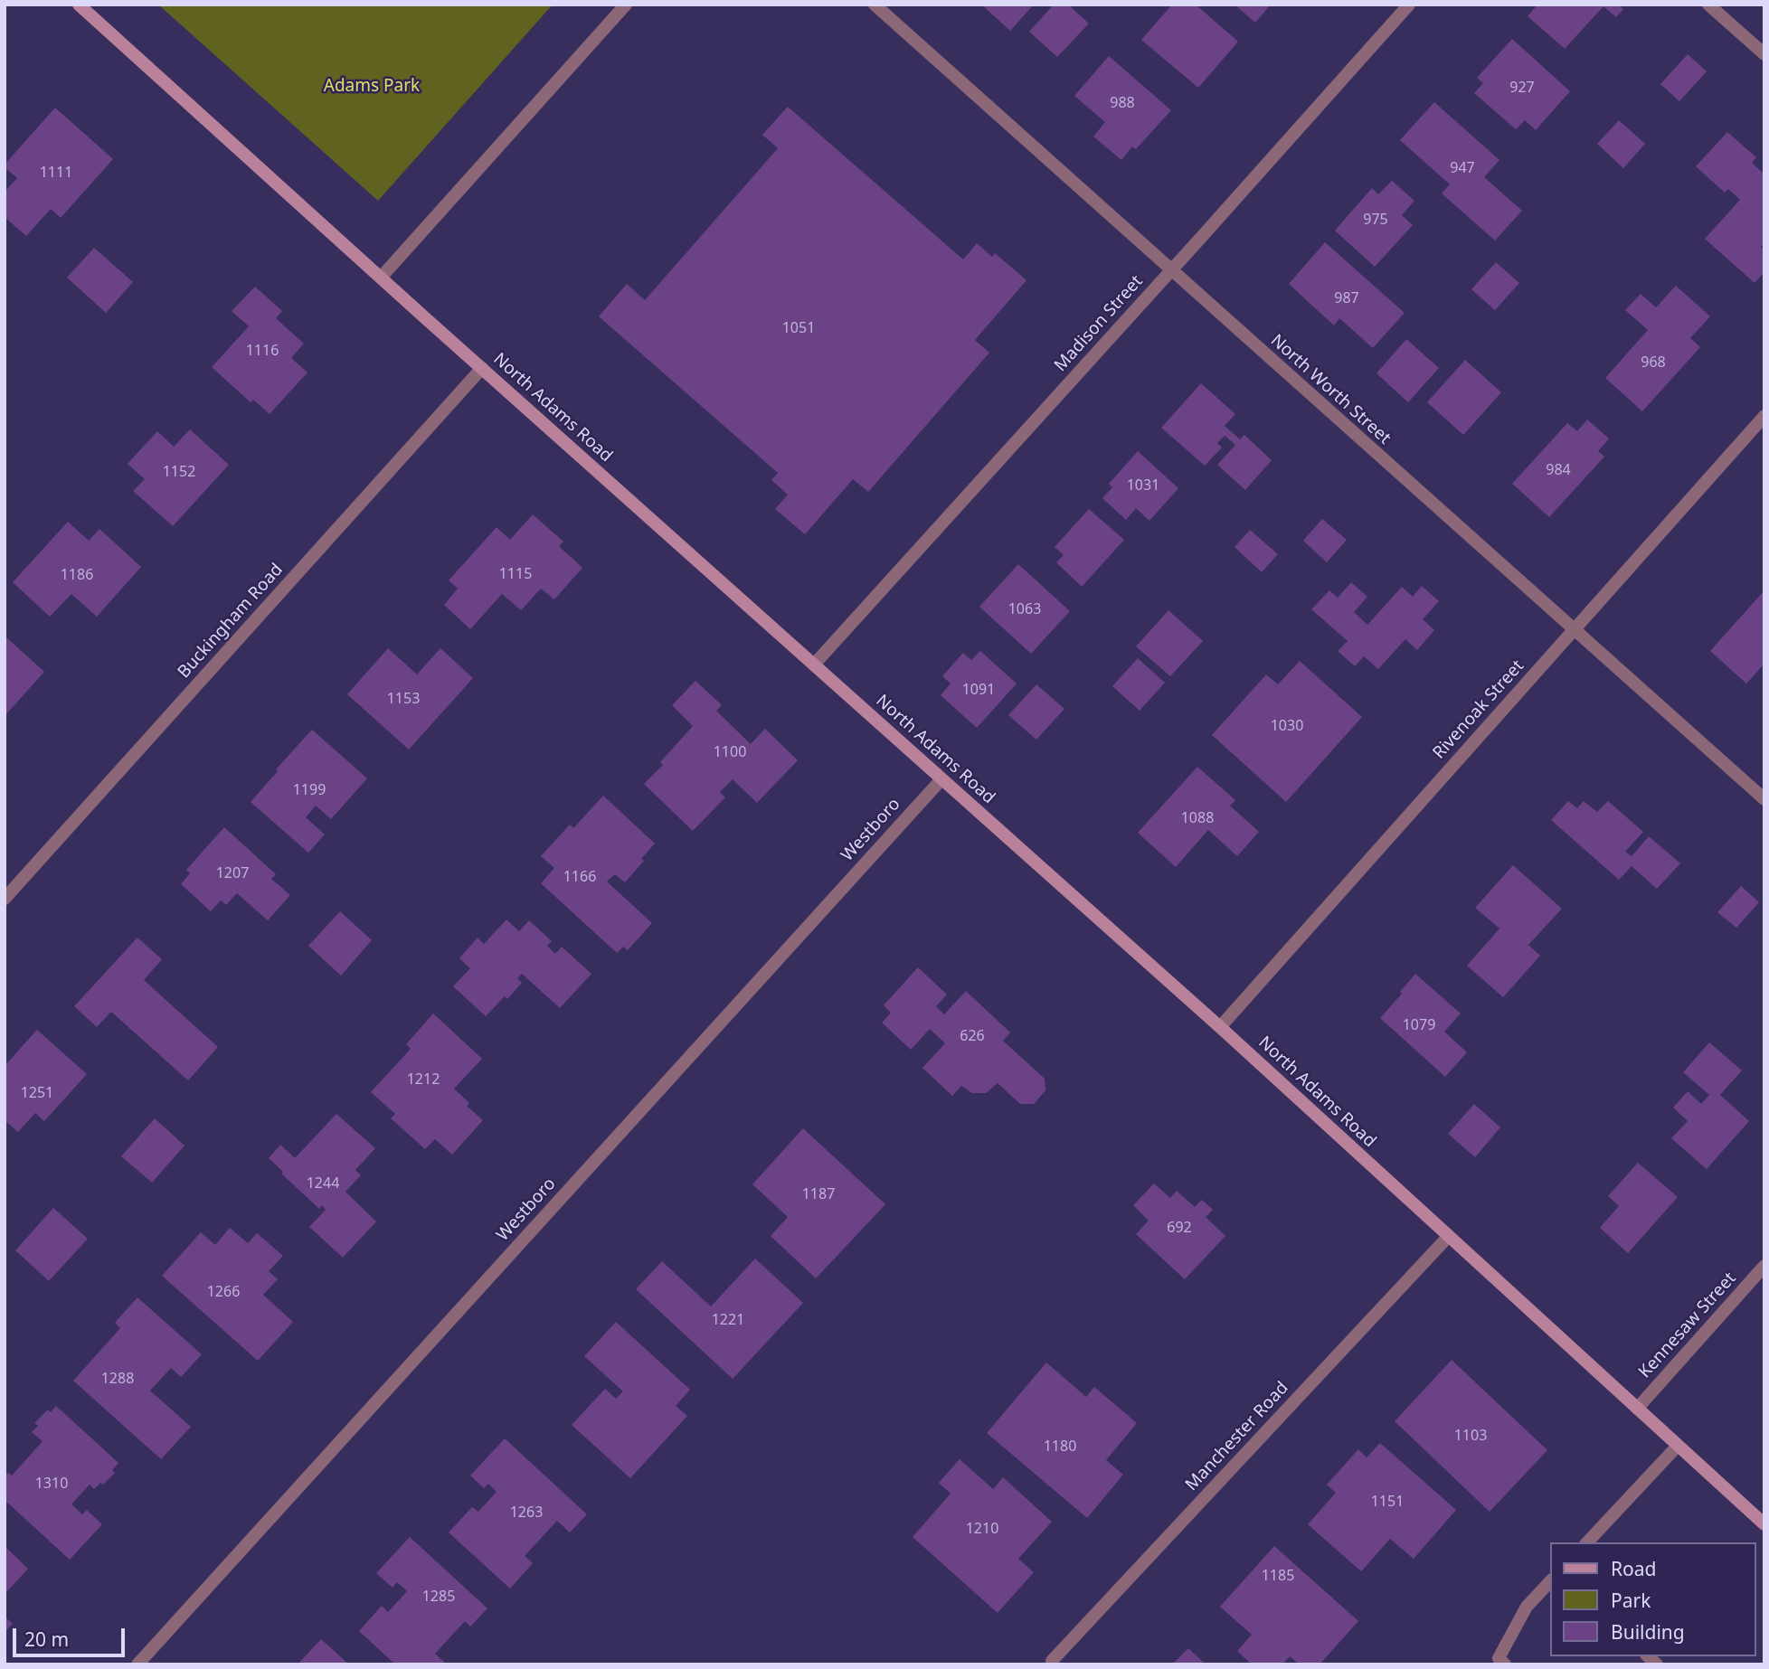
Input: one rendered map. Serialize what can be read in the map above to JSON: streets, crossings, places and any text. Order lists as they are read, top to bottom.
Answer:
{
  "streets": {
    "main road": ["North Adams Road"],
    "street": [
      "Madison Street",
      "North Worth Street",
      "Buckingham Road",
      "Rivenoak Street",
      "Westboro",
      "Kennesaw Street",
      "Manchester Road"
    ]
  },
  "crossings": [
    ["Madison Street", "North Worth Street"],
    ["Madison Street", "North Adams Road"],
    ["North Worth Street", "Rivenoak Street"],
    ["North Adams Road", "Buckingham Road"],
    ["North Adams Road", "Rivenoak Street"],
    ["North Adams Road", "Westboro"],
    ["North Adams Road", "Kennesaw Street"],
    ["North Adams Road", "Manchester Road"]
  ],
  "parks": ["Adams Park"],
  "house_numbers": [
    "927",
    "988",
    "947",
    "1111",
    "975",
    "987",
    "1051",
    "1116",
    "968",
    "984",
    "1152",
    "1031",
    "1115",
    "1186",
    "1063",
    "1091",
    "1153",
    "1030",
    "1100",
    "1199",
    "1088",
    "1207",
    "1166",
    "1079",
    "626",
    "1212",
    "1251",
    "1244",
    "1187",
    "692",
    "1266",
    "1221",
    "1288",
    "1103",
    "1180",
    "1310",
    "1151",
    "1263",
    "1210",
    "1185",
    "1285"
  ],
  "legend": ["Road", "Park", "Building"],
  "scale_bar": "20 m"
}
